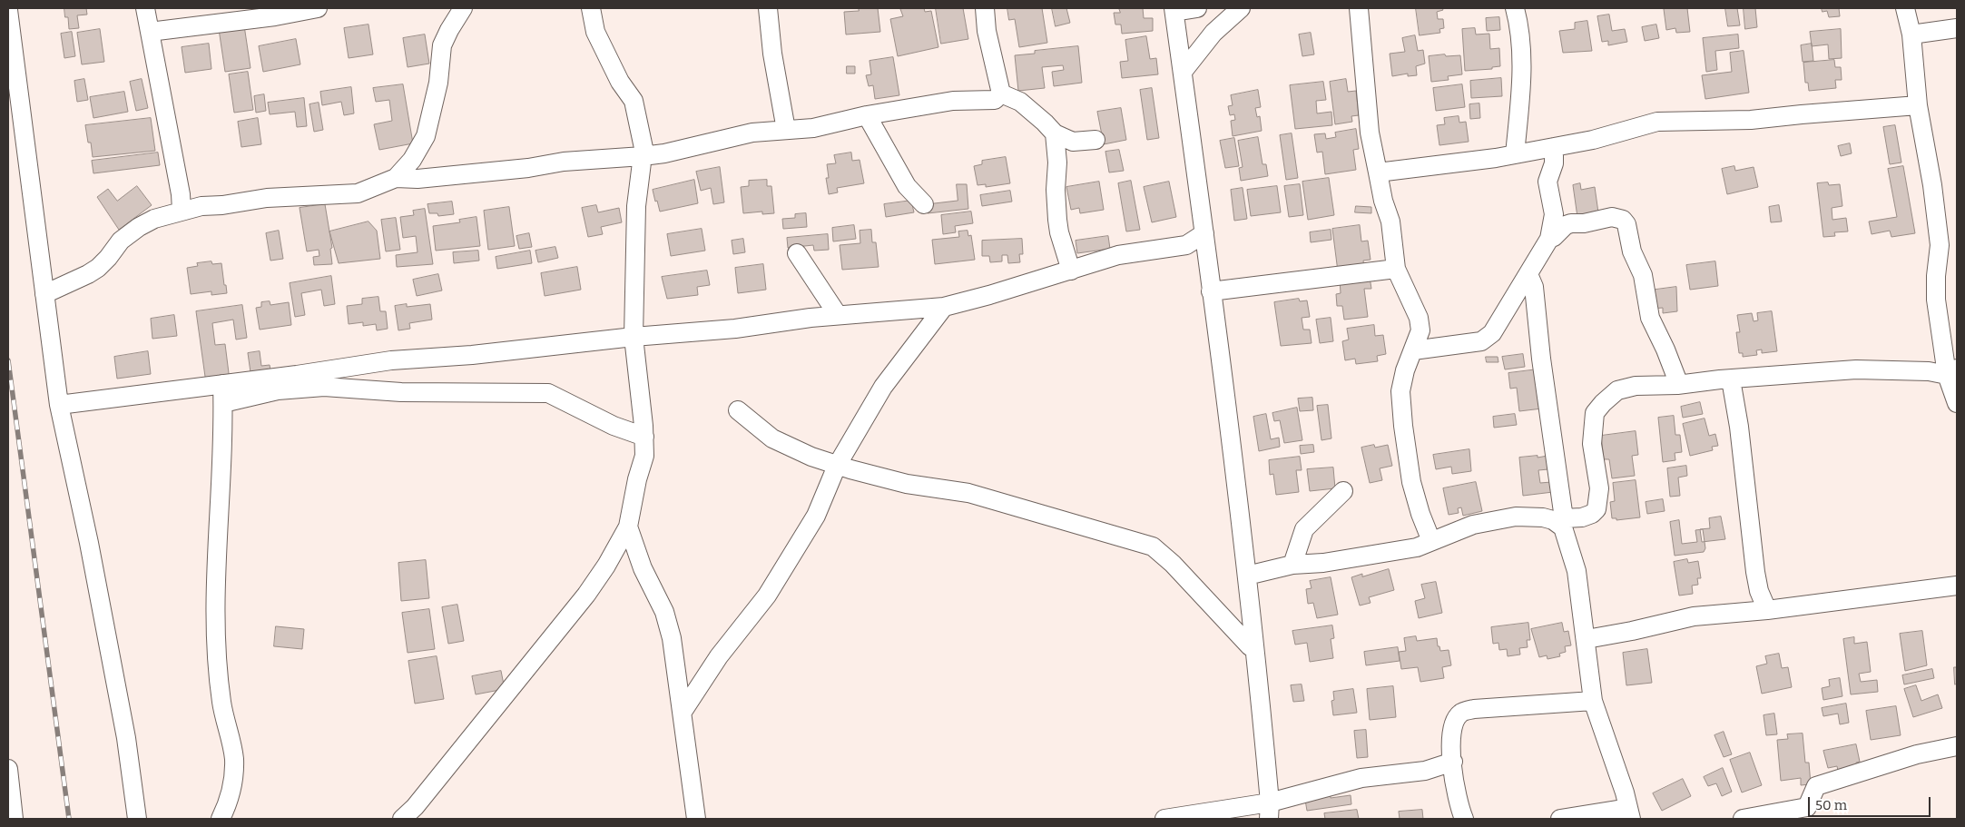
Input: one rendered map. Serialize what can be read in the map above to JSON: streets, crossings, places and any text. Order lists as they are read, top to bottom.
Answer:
{
  "scale_bar": "50 m"
}
